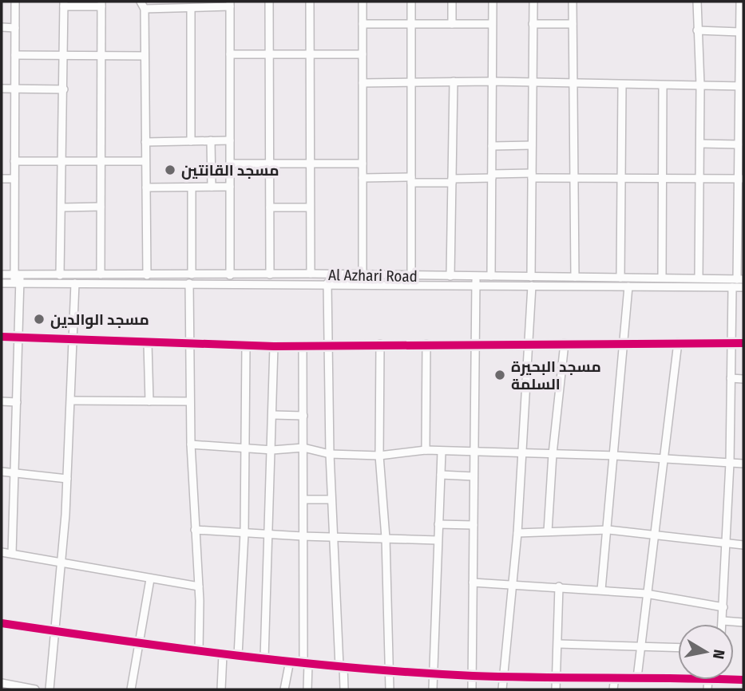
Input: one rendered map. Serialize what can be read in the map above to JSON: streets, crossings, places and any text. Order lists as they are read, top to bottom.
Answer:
{
  "streets": {
    "street": ["Al Azhari Road"]
  },
  "places": ["مسجد القانتين", "مسجد الوالدين", "مسجد البحيرة السلمة"],
  "north": "right"
}
